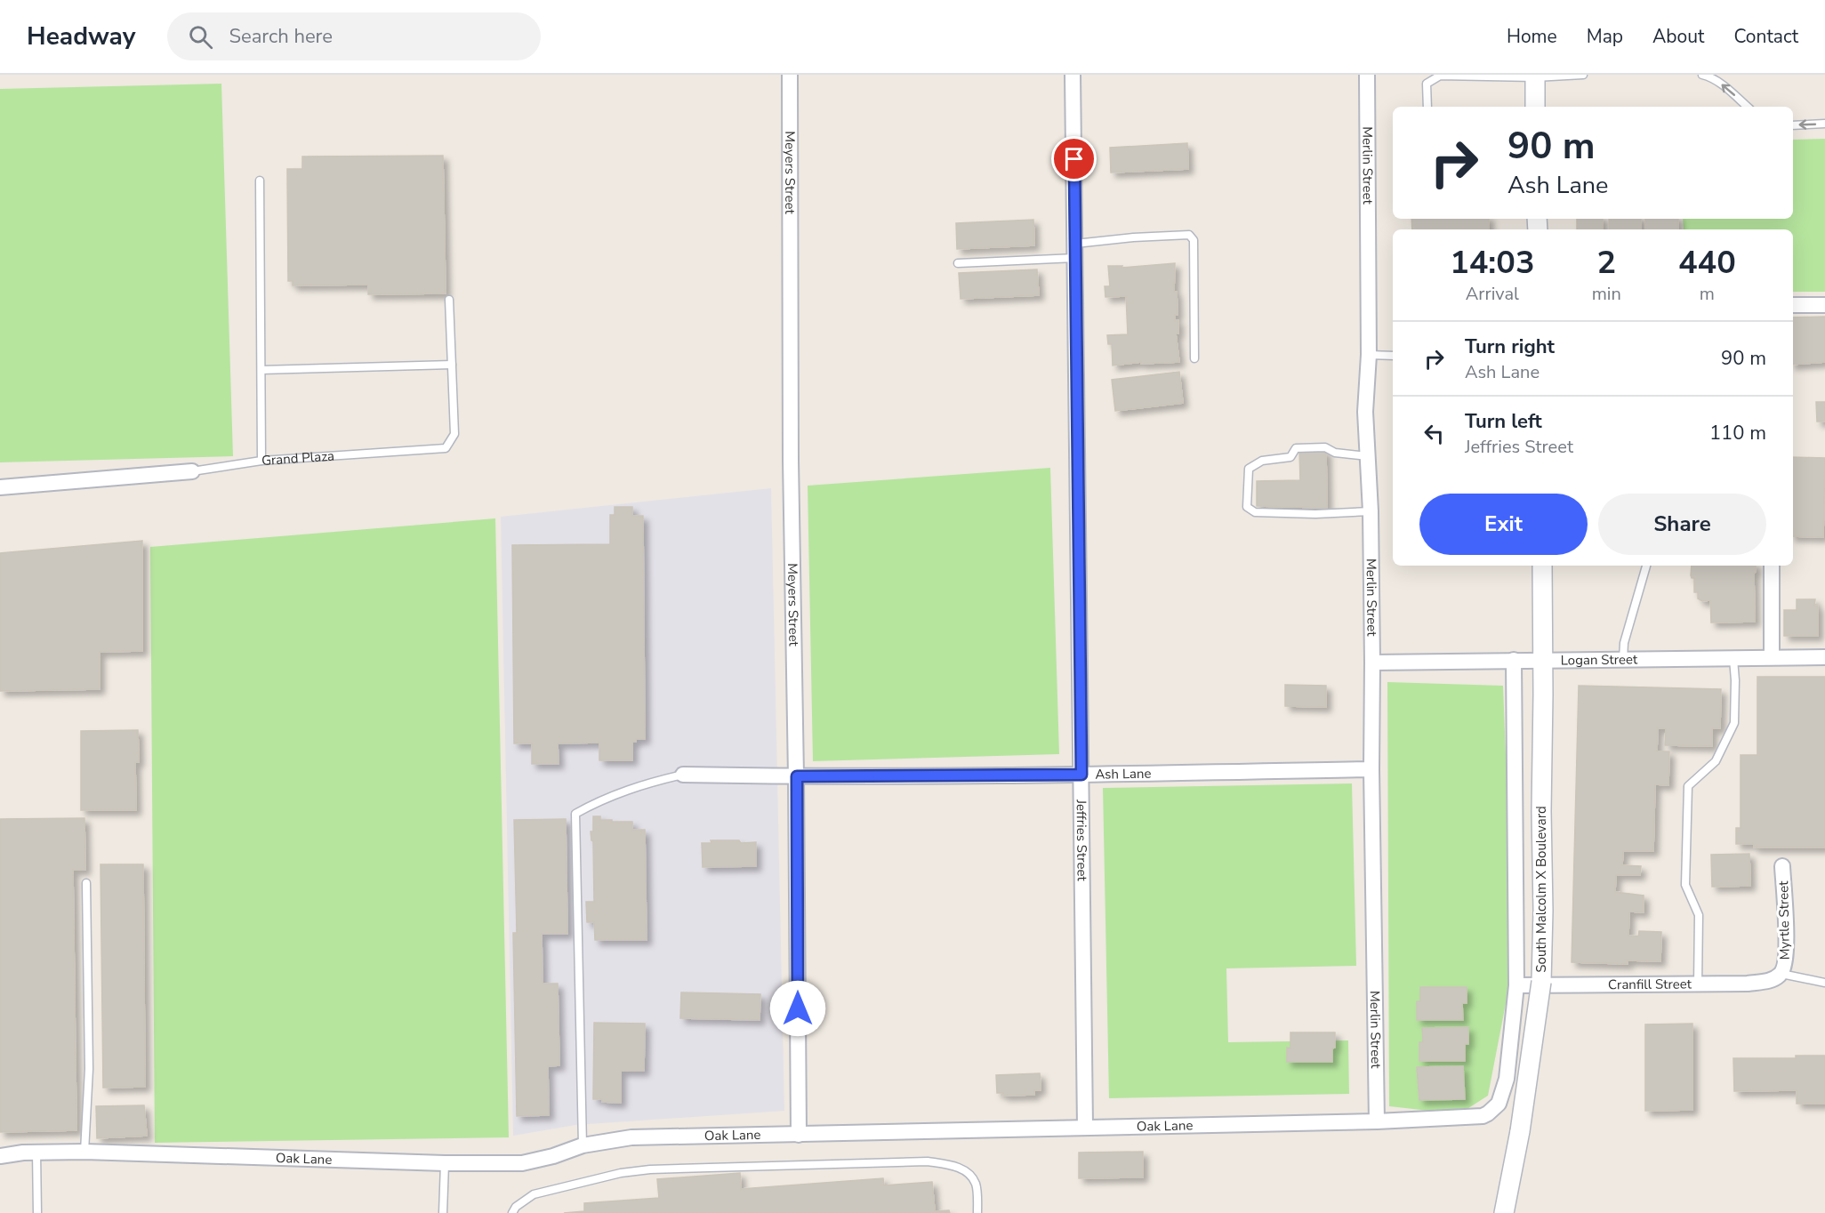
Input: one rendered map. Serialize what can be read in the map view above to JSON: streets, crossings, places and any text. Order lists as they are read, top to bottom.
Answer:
{
  "streets": {
    "street": [
      "Merlin Street",
      "Meyers Street",
      "Grand Plaza",
      "Logan Street",
      "Ash Lane",
      "Jeffries Street",
      "South Malcolm X Boulevard",
      "Myrtle Street",
      "Cranfill Street",
      "Oak Lane"
    ]
  },
  "crossings": [
    ["Merlin Street", "Logan Street"],
    ["Merlin Street", "Ash Lane"],
    ["Merlin Street", "Oak Lane"],
    ["Meyers Street", "Ash Lane"],
    ["Meyers Street", "Oak Lane"],
    ["Logan Street", "South Malcolm X Boulevard"],
    ["Ash Lane", "Jeffries Street"],
    ["Jeffries Street", "Oak Lane"],
    ["Myrtle Street", "Cranfill Street"],
    ["Cranfill Street", "Oak Lane"]
  ],
  "page": {
    "header": "Headway",
    "search": "Search here",
    "nav": [
      "Home",
      "Map",
      "About",
      "Contact"
    ],
    "turn": ["90 m", "Ash Lane"],
    "eta": [
      "14:03",
      "Arrival",
      "2",
      "min",
      "440",
      "m"
    ],
    "list": [
      {
        "name": "Turn right",
        "note": "Ash Lane",
        "value": "90 m"
      },
      {
        "name": "Turn left",
        "note": "Jeffries Street",
        "value": "110 m"
      }
    ],
    "buttons": ["Exit", "Share"]
  }
}
